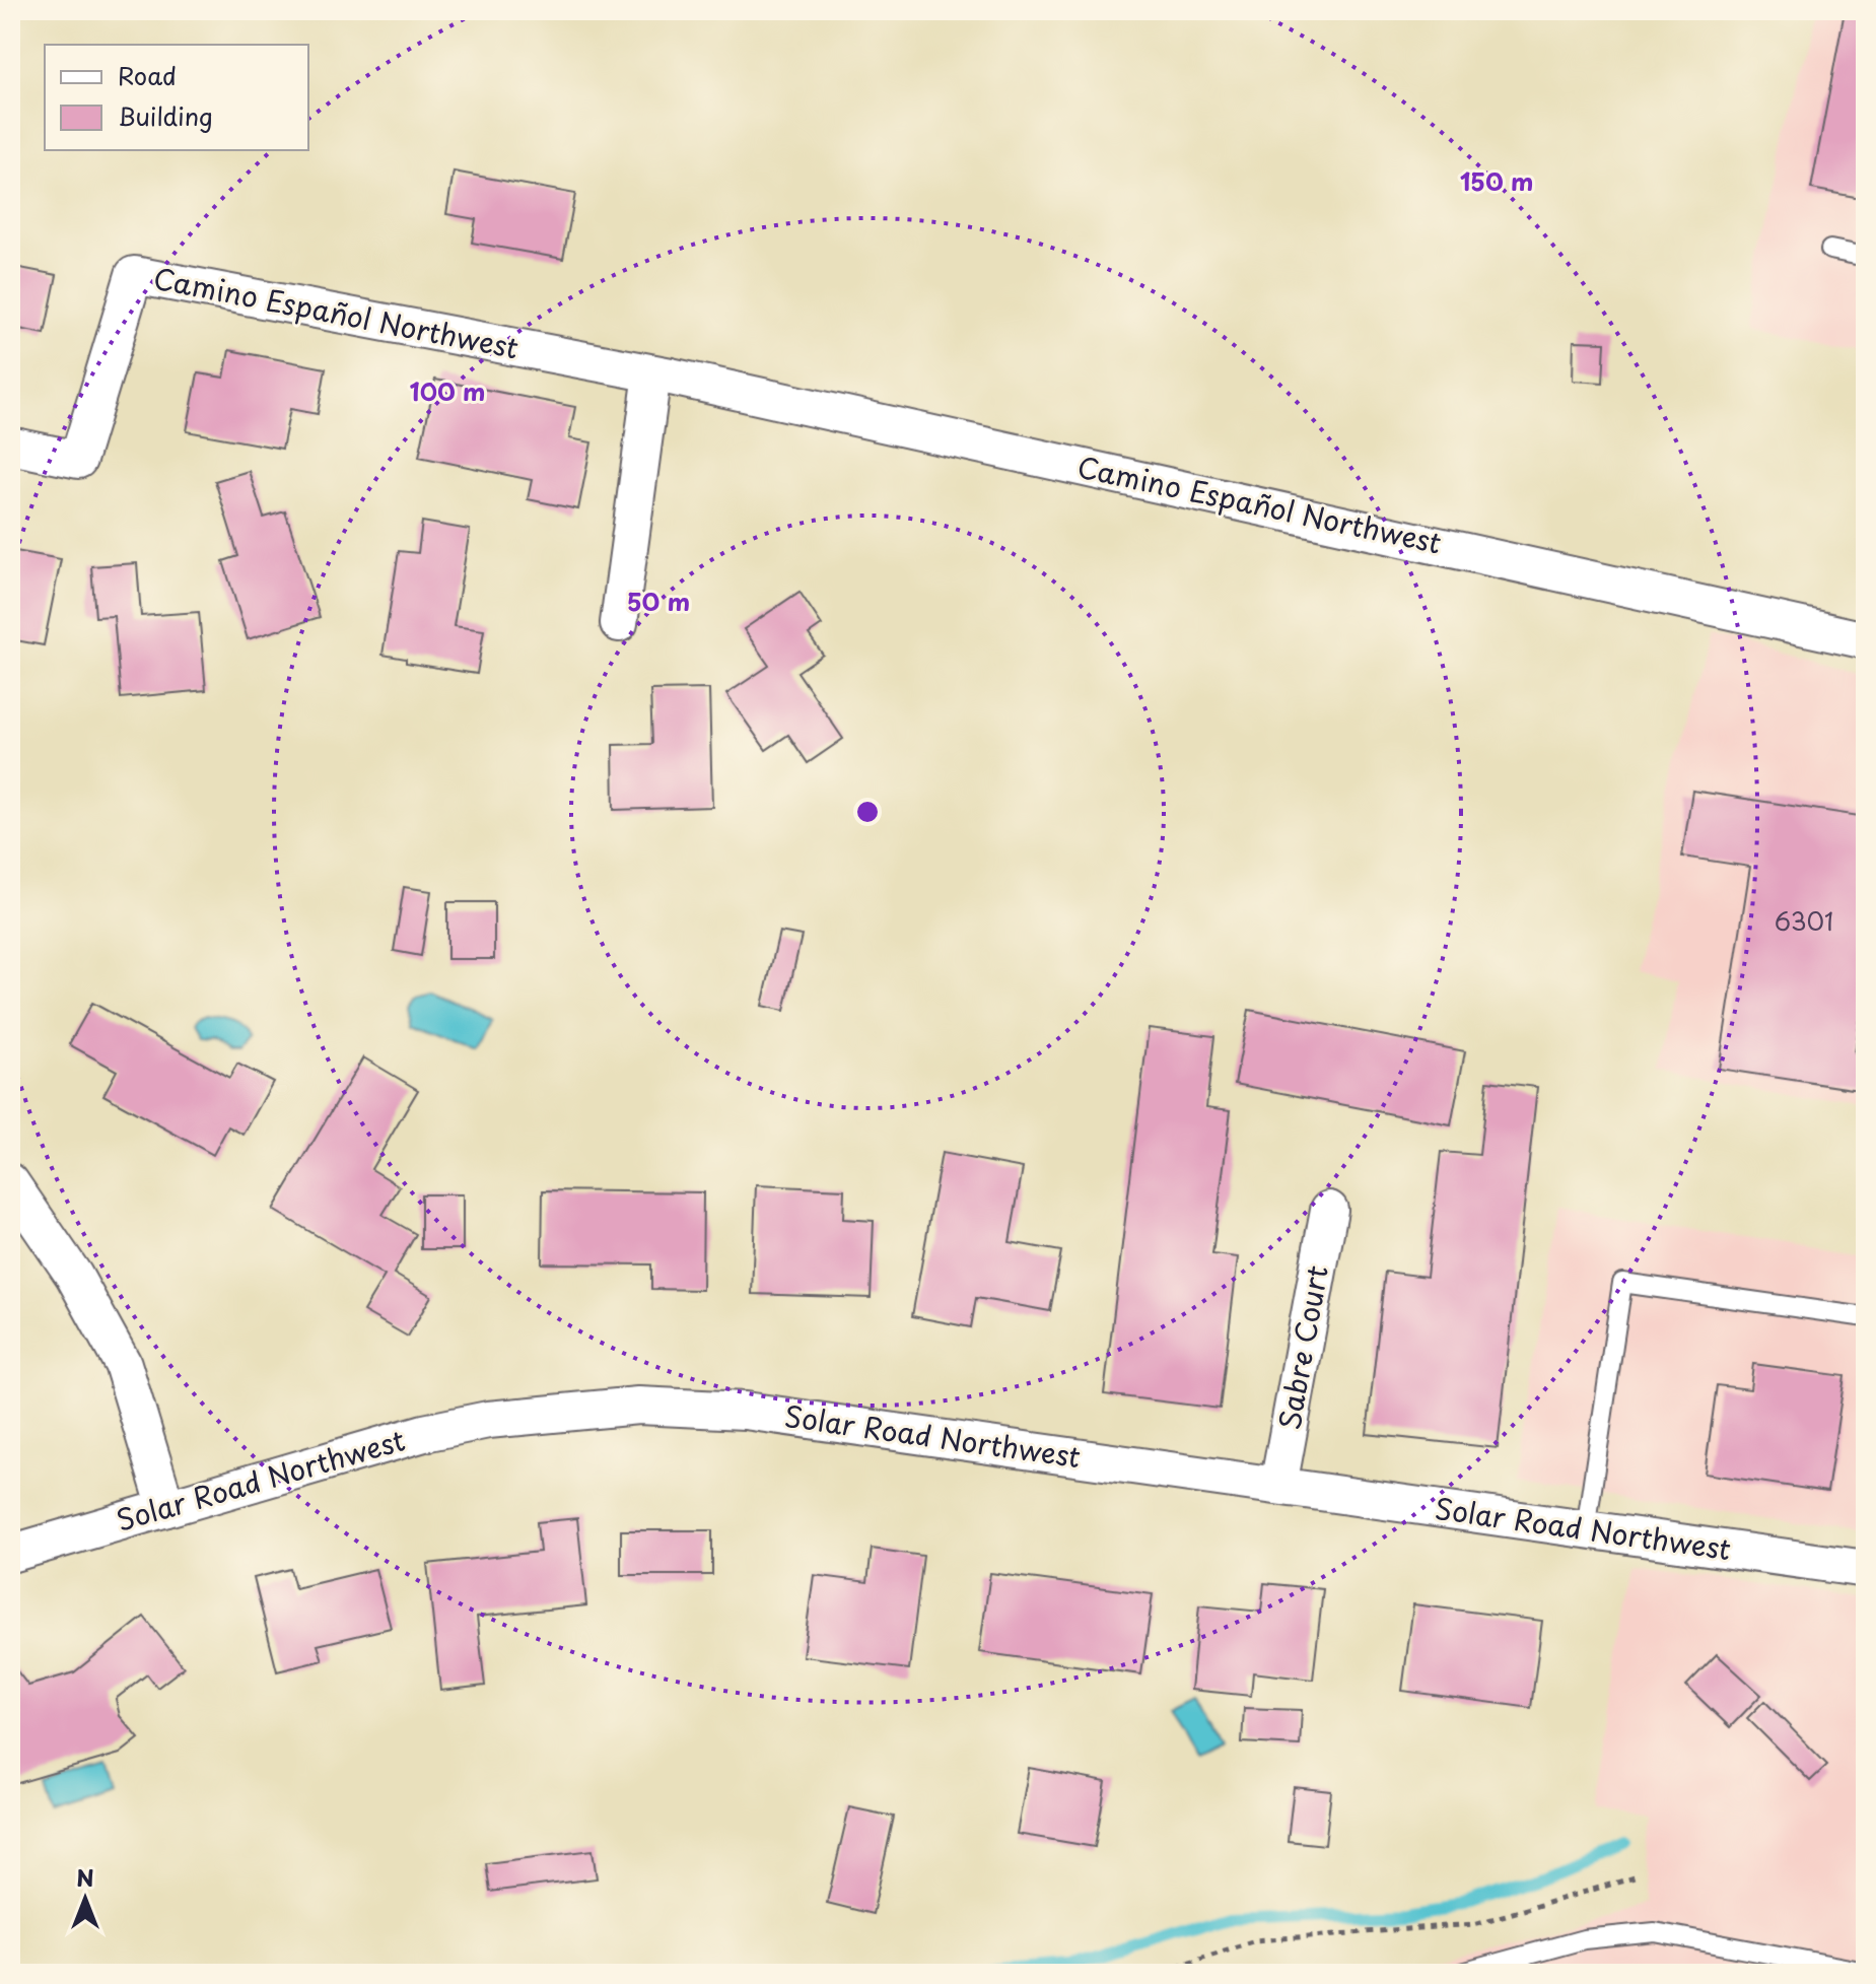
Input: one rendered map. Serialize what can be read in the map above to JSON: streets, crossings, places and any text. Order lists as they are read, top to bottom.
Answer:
{
  "streets": {
    "street": ["Camino Español Northwest", "Sabre Court", "Solar Road Northwest"]
  },
  "crossings": [
    ["Sabre Court", "Solar Road Northwest"]
  ],
  "house_numbers": ["6301"],
  "legend": ["Road", "Building"],
  "north": "top",
  "rings": ["150 m", "100 m", "50 m"]
}
